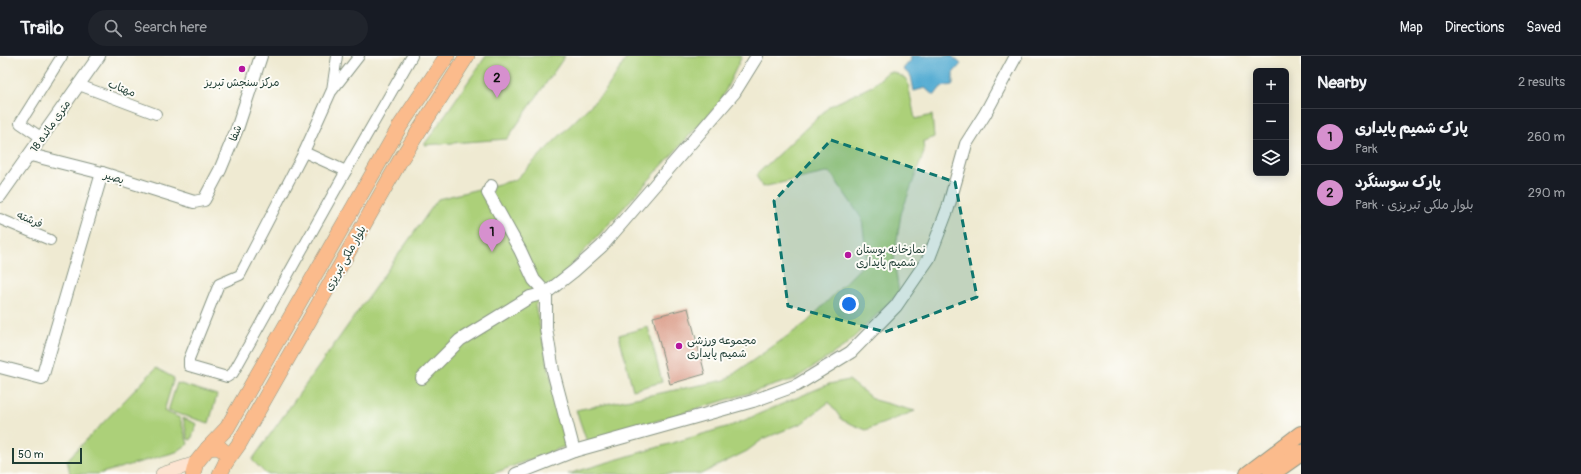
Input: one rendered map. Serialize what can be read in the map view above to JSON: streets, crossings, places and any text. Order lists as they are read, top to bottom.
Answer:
{
  "streets": {
    "main road": ["بلوار ملکى تبریزى"],
    "street": [
      "مهتاب",
      "18 متری مائده",
      "شفا",
      "بصیر",
      "فرشته"
    ]
  },
  "crossings": [
    ["مهتاب", "18 متری مائده"],
    ["18 متری مائده", "بصیر"],
    ["شفا", "بصیر"]
  ],
  "places": ["مرکز سنجش تبریز", "نمازخانه بوستان شمیم پایداری", "مجموعه ورزشی شمیم پایداری"],
  "scale_bar": "50 m",
  "page": {
    "header": "Trailo",
    "search": "Search here",
    "nav": ["Map", "Directions", "Saved"],
    "heading": ["Nearby", "2 results"],
    "pins": ["2", "1"],
    "map_buttons": ["+", "−"],
    "list": [
      {
        "mark": "1",
        "name": "پارک شمیم پایداری",
        "note": "Park",
        "value": "260 m"
      },
      {
        "mark": "2",
        "name": "پارک سوسنگرد",
        "note": "Park · بلوار ملکى تبریزى",
        "value": "290 m"
      }
    ],
    "scale": "50 m"
  }
}
